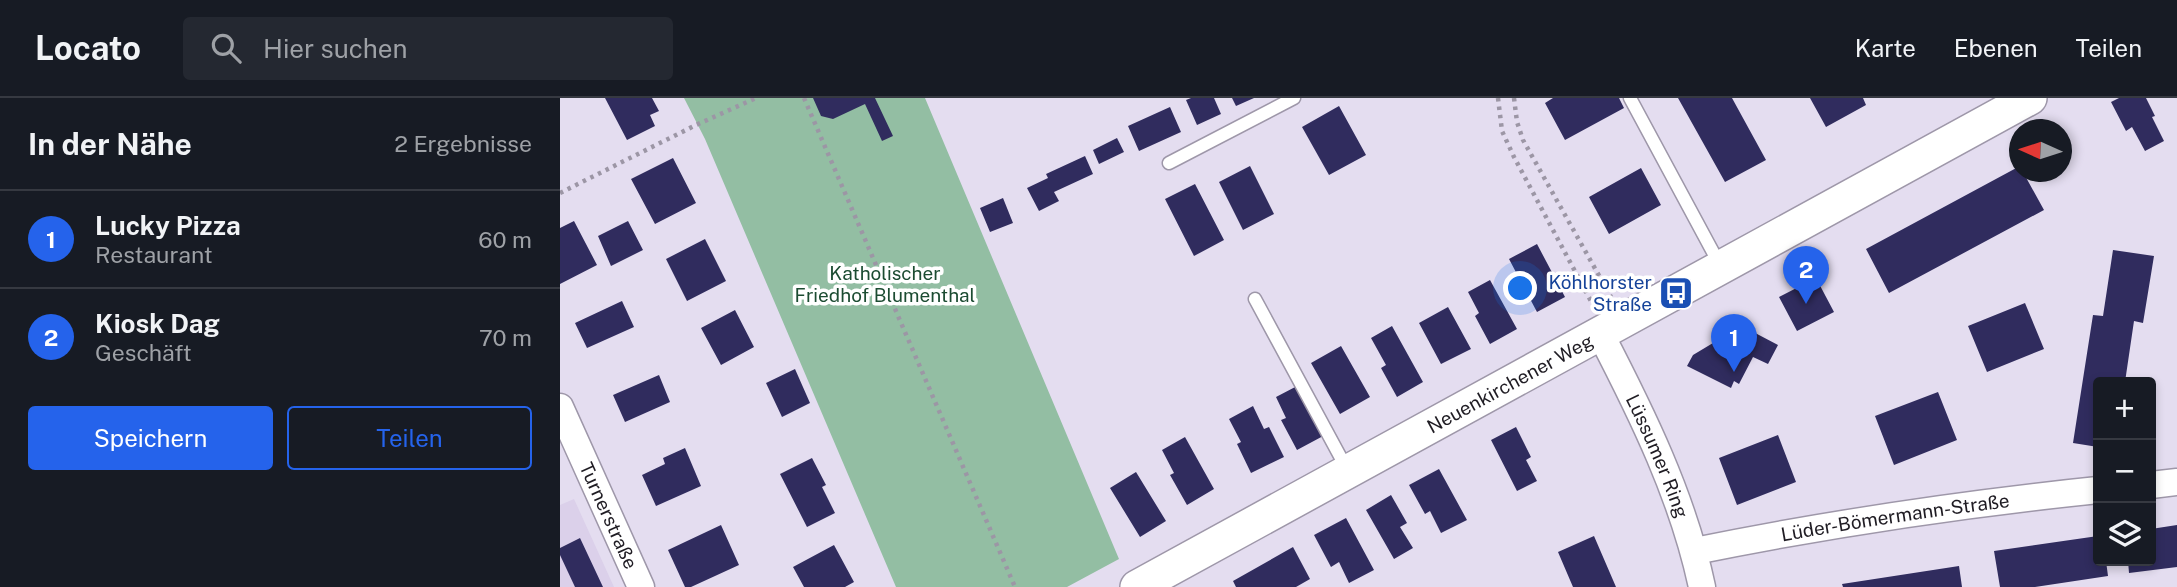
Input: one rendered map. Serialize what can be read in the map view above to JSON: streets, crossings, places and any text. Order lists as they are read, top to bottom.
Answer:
{
  "streets": {
    "street": [
      "Neuenkirchener Weg",
      "Lüssumer Ring",
      "Turnerstraße",
      "Lüder-Bömermann-Straße"
    ]
  },
  "crossings": [
    ["Neuenkirchener Weg", "Lüssumer Ring"],
    ["Lüssumer Ring", "Lüder-Bömermann-Straße"]
  ],
  "parks": ["Katholischer Friedhof Blumenthal"],
  "places": {
    "bus stop": ["Köhlhorster Straße"]
  },
  "north": "left",
  "page": {
    "header": "Locato",
    "search": "Hier suchen",
    "nav": ["Karte", "Ebenen", "Teilen"],
    "heading": ["In der Nähe", "2 Ergebnisse"],
    "list": [
      {
        "mark": "1",
        "name": "Lucky Pizza",
        "note": "Restaurant",
        "value": "60 m"
      },
      {
        "mark": "2",
        "name": "Kiosk Dag",
        "note": "Geschäft",
        "value": "70 m"
      }
    ],
    "pins": ["2", "1"],
    "map_buttons": ["+", "−"],
    "buttons": ["Speichern", "Teilen"]
  }
}
